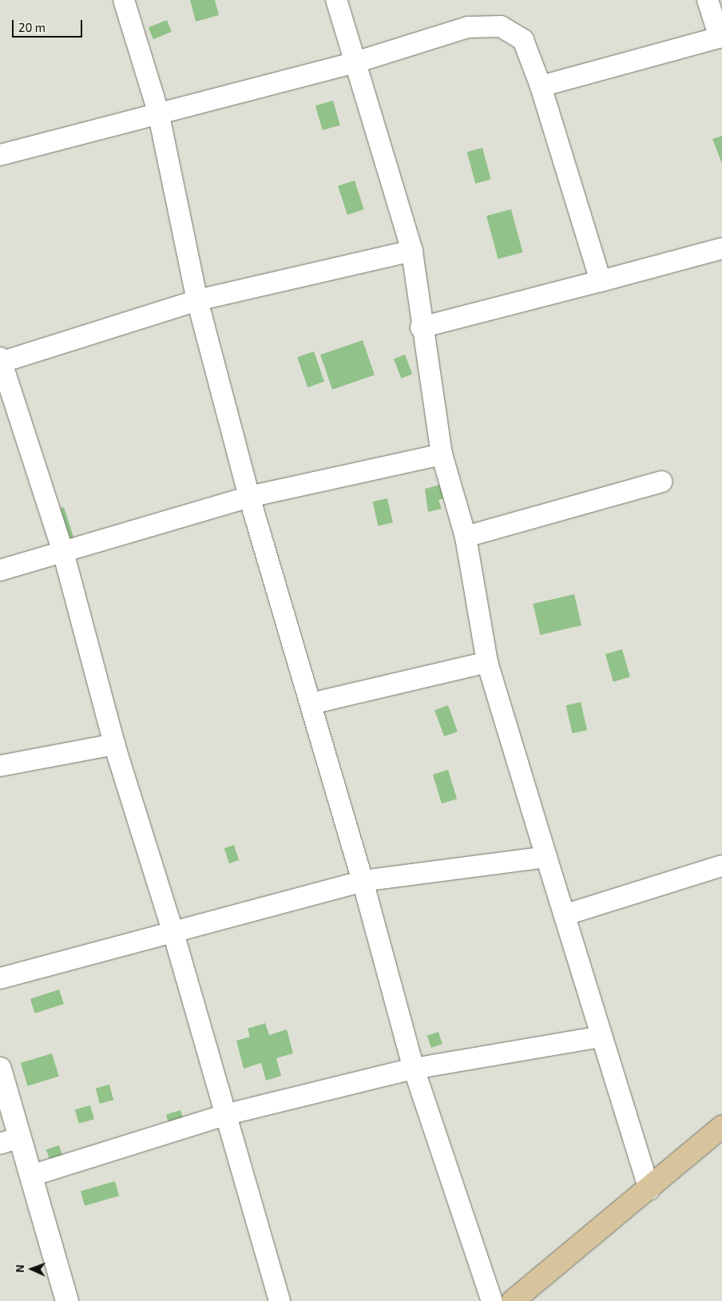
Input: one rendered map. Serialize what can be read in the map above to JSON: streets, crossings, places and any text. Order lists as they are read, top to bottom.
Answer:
{
  "scale_bar": "20 m",
  "north": "left"
}
